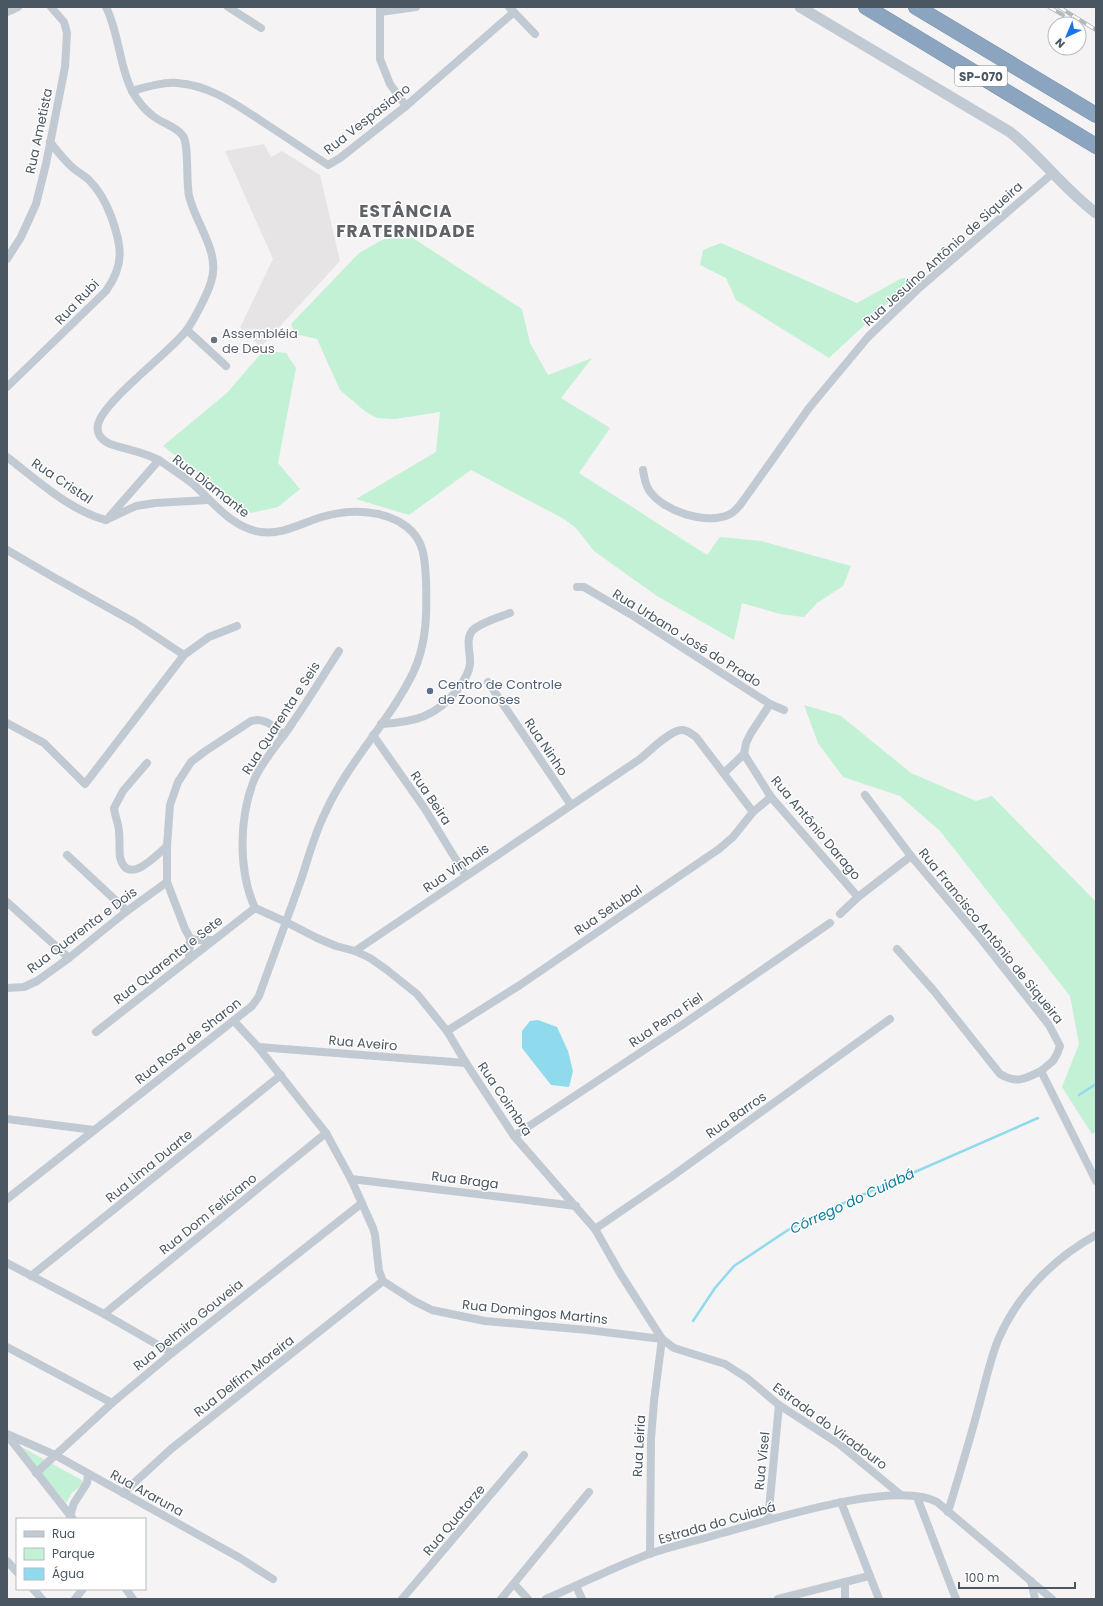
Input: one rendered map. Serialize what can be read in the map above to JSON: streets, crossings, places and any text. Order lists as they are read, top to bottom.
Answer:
{
  "streets": {
    "highway": ["SP-070"],
    "street": [
      "Rua Vespasiano",
      "Rua Ametista",
      "Rua Jesuíno Antônio de Siqueira",
      "Rua Rubi",
      "Rua Cristal",
      "Rua Diamante",
      "Rua Urbano José do Prado",
      "Rua Quarenta e Seis",
      "Rua Ninho",
      "Rua Beira",
      "Rua Antônio Darago",
      "Rua Vinhais",
      "Rua Setubal",
      "Rua Quarenta e Dois",
      "Rua Francisco Antônio de Siqueira",
      "Rua Quarenta e Sete",
      "Rua Pena Fiel",
      "Rua Rosa de Sharon",
      "Rua Aveiro",
      "Rua Coimbra",
      "Rua Barros",
      "Rua Lima Duarte",
      "Rua Braga",
      "Rua Dom Felíciano",
      "Rua Domingos Martins",
      "Rua Delmiro Gouveia",
      "Rua Delfim Moreira",
      "Estrada do Viradouro",
      "Rua Leiria",
      "Rua Visel",
      "Rua Araruna",
      "Rua Quatorze",
      "Estrada do Cuiabá"
    ]
  },
  "crossings": [
    ["Rua Vespasiano", "Rua Diamante"],
    ["Rua Ametista", "Rua Rubi"],
    ["Rua Diamante", "Rua Rosa de Sharon"],
    ["Rua Quarenta e Seis", "Rua Quarenta e Sete"],
    ["Rua Ninho", "Rua Vinhais"],
    ["Rua Beira", "Rua Vinhais"],
    ["Rua Beira", "Rua Rosa de Sharon"],
    ["Rua Antônio Darago", "Rua Setubal"],
    ["Rua Vinhais", "Rua Coimbra"],
    ["Rua Setubal", "Rua Coimbra"],
    ["Rua Pena Fiel", "Rua Coimbra"],
    ["Rua Rosa de Sharon", "Rua Coimbra"],
    ["Rua Aveiro", "Rua Coimbra"],
    ["Rua Coimbra", "Rua Barros"],
    ["Rua Coimbra", "Rua Braga"],
    ["Rua Coimbra", "Rua Domingos Martins"],
    ["Rua Coimbra", "Estrada do Viradouro"],
    ["Rua Coimbra", "Rua Leiria"],
    ["Rua Domingos Martins", "Rua Delfim Moreira"],
    ["Rua Domingos Martins", "Estrada do Viradouro"],
    ["Rua Domingos Martins", "Rua Leiria"],
    ["Rua Delmiro Gouveia", "Rua Araruna"],
    ["Rua Delfim Moreira", "Rua Araruna"],
    ["Estrada do Viradouro", "Rua Leiria"],
    ["Estrada do Viradouro", "Rua Visel"],
    ["Estrada do Viradouro", "Estrada do Cuiabá"],
    ["Rua Leiria", "Estrada do Cuiabá"],
    ["Rua Visel", "Estrada do Cuiabá"]
  ],
  "districts": ["ESTÂNCIA FRATERNIDADE"],
  "water": ["Córrego do Cuiabá"],
  "places": ["Assembléia de Deus", "Centro de Controle de Zoonoses"],
  "legend": ["Rua", "Parque", "Água"],
  "scale_bar": "100 m",
  "north": "bottom left"
}
